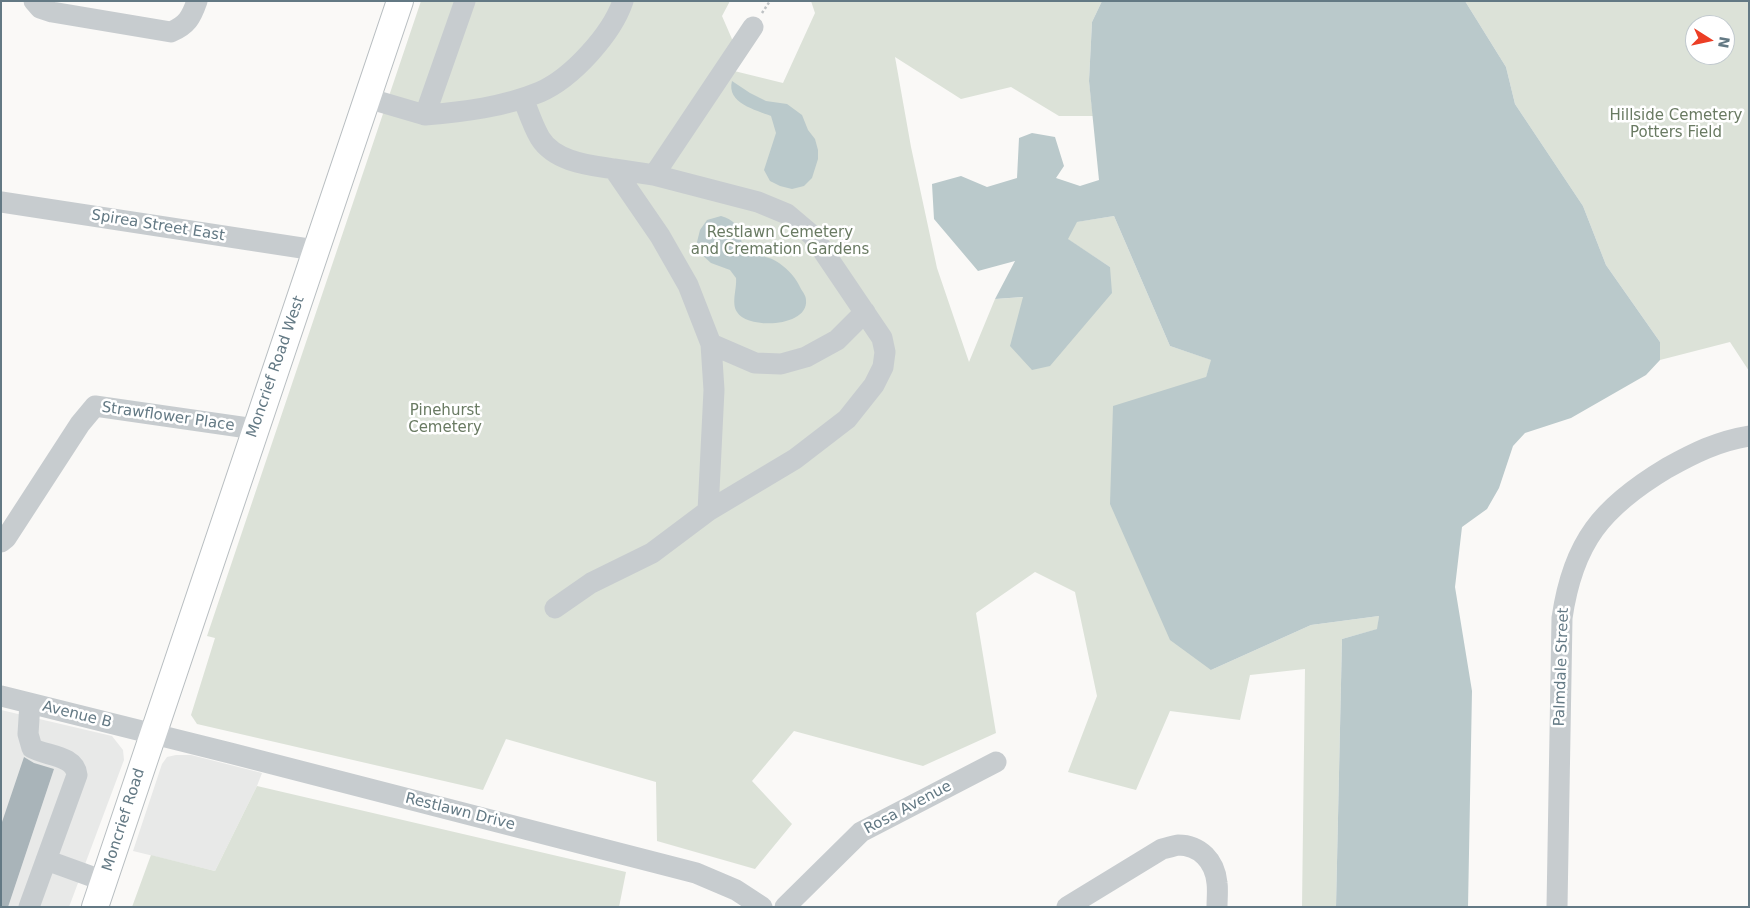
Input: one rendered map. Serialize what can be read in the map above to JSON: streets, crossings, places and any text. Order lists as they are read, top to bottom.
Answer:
{
  "streets": {
    "main road": ["Moncrief Road West", "Moncrief Road"],
    "street": [
      "Spirea Street East",
      "Strawflower Place",
      "Palmdale Street",
      "Avenue B",
      "Rosa Avenue",
      "Restlawn Drive"
    ]
  },
  "crossings": [
    ["Spirea Street East", "Moncrief Road West"],
    ["Moncrief Road West", "Strawflower Place"],
    ["Moncrief Road West", "Avenue B"],
    ["Moncrief Road West", "Restlawn Drive"],
    ["Moncrief Road West", "Moncrief Road"],
    ["Avenue B", "Restlawn Drive"],
    ["Avenue B", "Moncrief Road"],
    ["Restlawn Drive", "Moncrief Road"]
  ],
  "parks": ["Hillside Cemetery Potters Field", "Restlawn Cemetery and Cremation Gardens", "Pinehurst Cemetery"],
  "north": "right"
}
